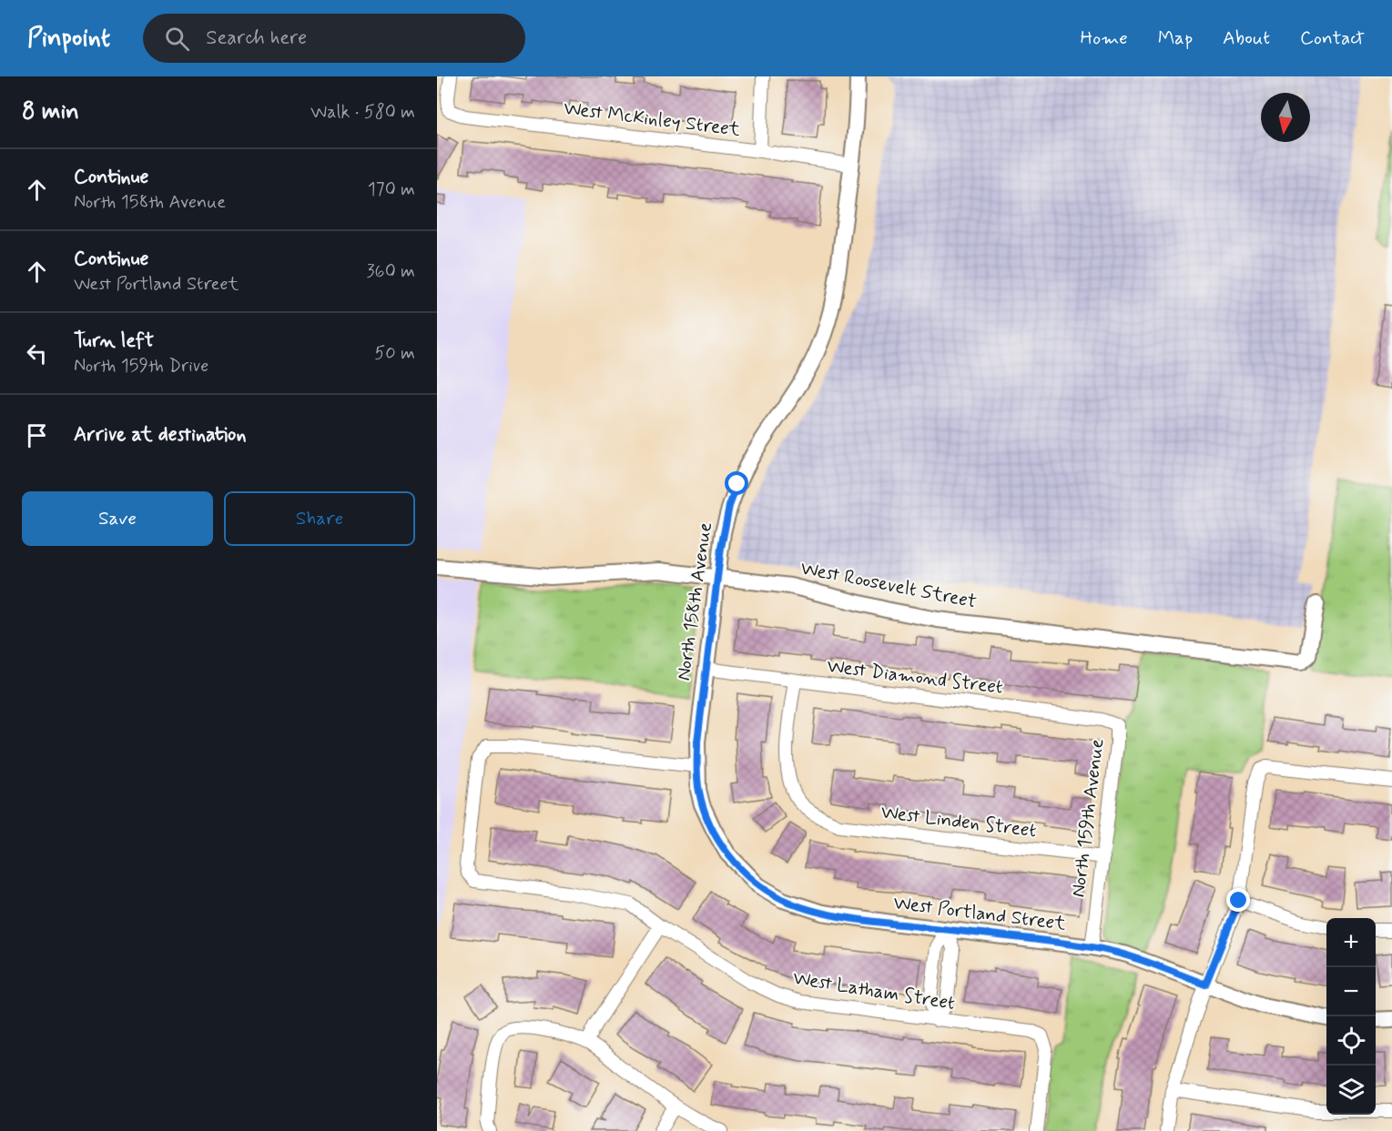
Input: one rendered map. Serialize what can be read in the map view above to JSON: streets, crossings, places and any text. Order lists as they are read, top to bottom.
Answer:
{
  "streets": {
    "street": [
      "West McKinley Street",
      "West Roosevelt Street",
      "North 158th Avenue",
      "West Diamond Street",
      "North 159th Avenue",
      "West Linden Street",
      "West Portland Street",
      "West Latham Street"
    ]
  },
  "crossings": [
    ["West McKinley Street", "North 158th Avenue"],
    ["West Roosevelt Street", "North 158th Avenue"],
    ["North 158th Avenue", "West Diamond Street"],
    ["North 158th Avenue", "West Portland Street"],
    ["North 158th Avenue", "West Latham Street"],
    ["West Diamond Street", "North 159th Avenue"],
    ["West Diamond Street", "West Linden Street"],
    ["North 159th Avenue", "West Linden Street"],
    ["North 159th Avenue", "West Portland Street"],
    ["West Portland Street", "West Latham Street"]
  ],
  "north": "bottom",
  "page": {
    "header": "Pinpoint",
    "search": "Search here",
    "nav": [
      "Home",
      "Map",
      "About",
      "Contact"
    ],
    "heading": ["8 min", "Walk · 580 m"],
    "list": [
      ["Continue", "North 158th Avenue", "170 m"],
      ["Continue", "West Portland Street", "360 m"],
      ["Turn left", "North 159th Drive", "50 m"],
      "Arrive at destination"
    ],
    "buttons": ["Save", "Share"],
    "map_buttons": ["+", "−"]
  }
}
